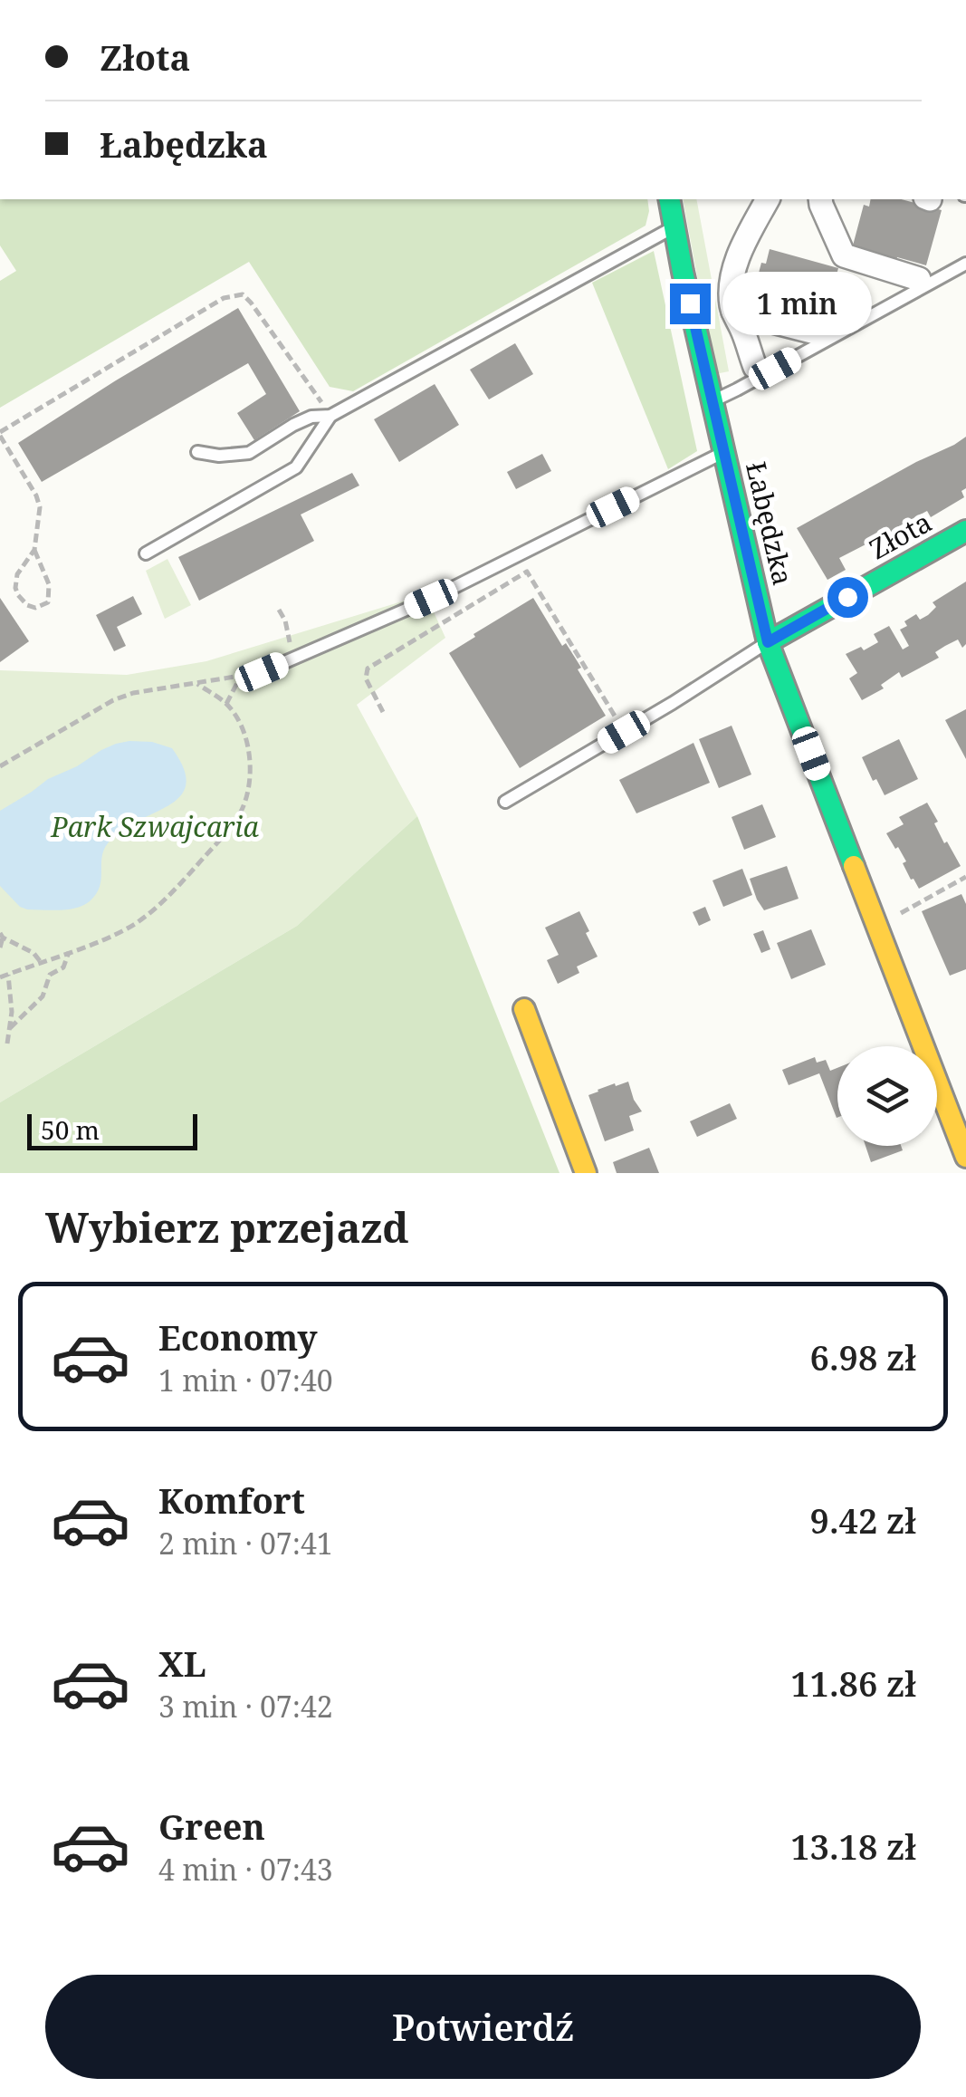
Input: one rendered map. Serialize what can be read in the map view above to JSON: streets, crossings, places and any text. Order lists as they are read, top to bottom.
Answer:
{
  "streets": {
    "street": ["Łabędzka", "Złota"]
  },
  "crossings": [
    ["Łabędzka", "Złota"]
  ],
  "parks": ["Park Szwajcaria"],
  "scale_bar": "50 m",
  "page": {
    "banner": ["Złota", "Łabędzka"],
    "bubble": "1 min",
    "scale": "50 m",
    "heading": "Wybierz przejazd",
    "list": [
      {
        "name": "Economy",
        "note": "1 min · 07:40",
        "value": "6.98 zł"
      },
      {
        "name": "Komfort",
        "note": "2 min · 07:41",
        "value": "9.42 zł"
      },
      {
        "name": "XL",
        "note": "3 min · 07:42",
        "value": "11.86 zł"
      },
      {
        "name": "Green",
        "note": "4 min · 07:43",
        "value": "13.18 zł"
      }
    ],
    "buttons": "Potwierdź"
  }
}
